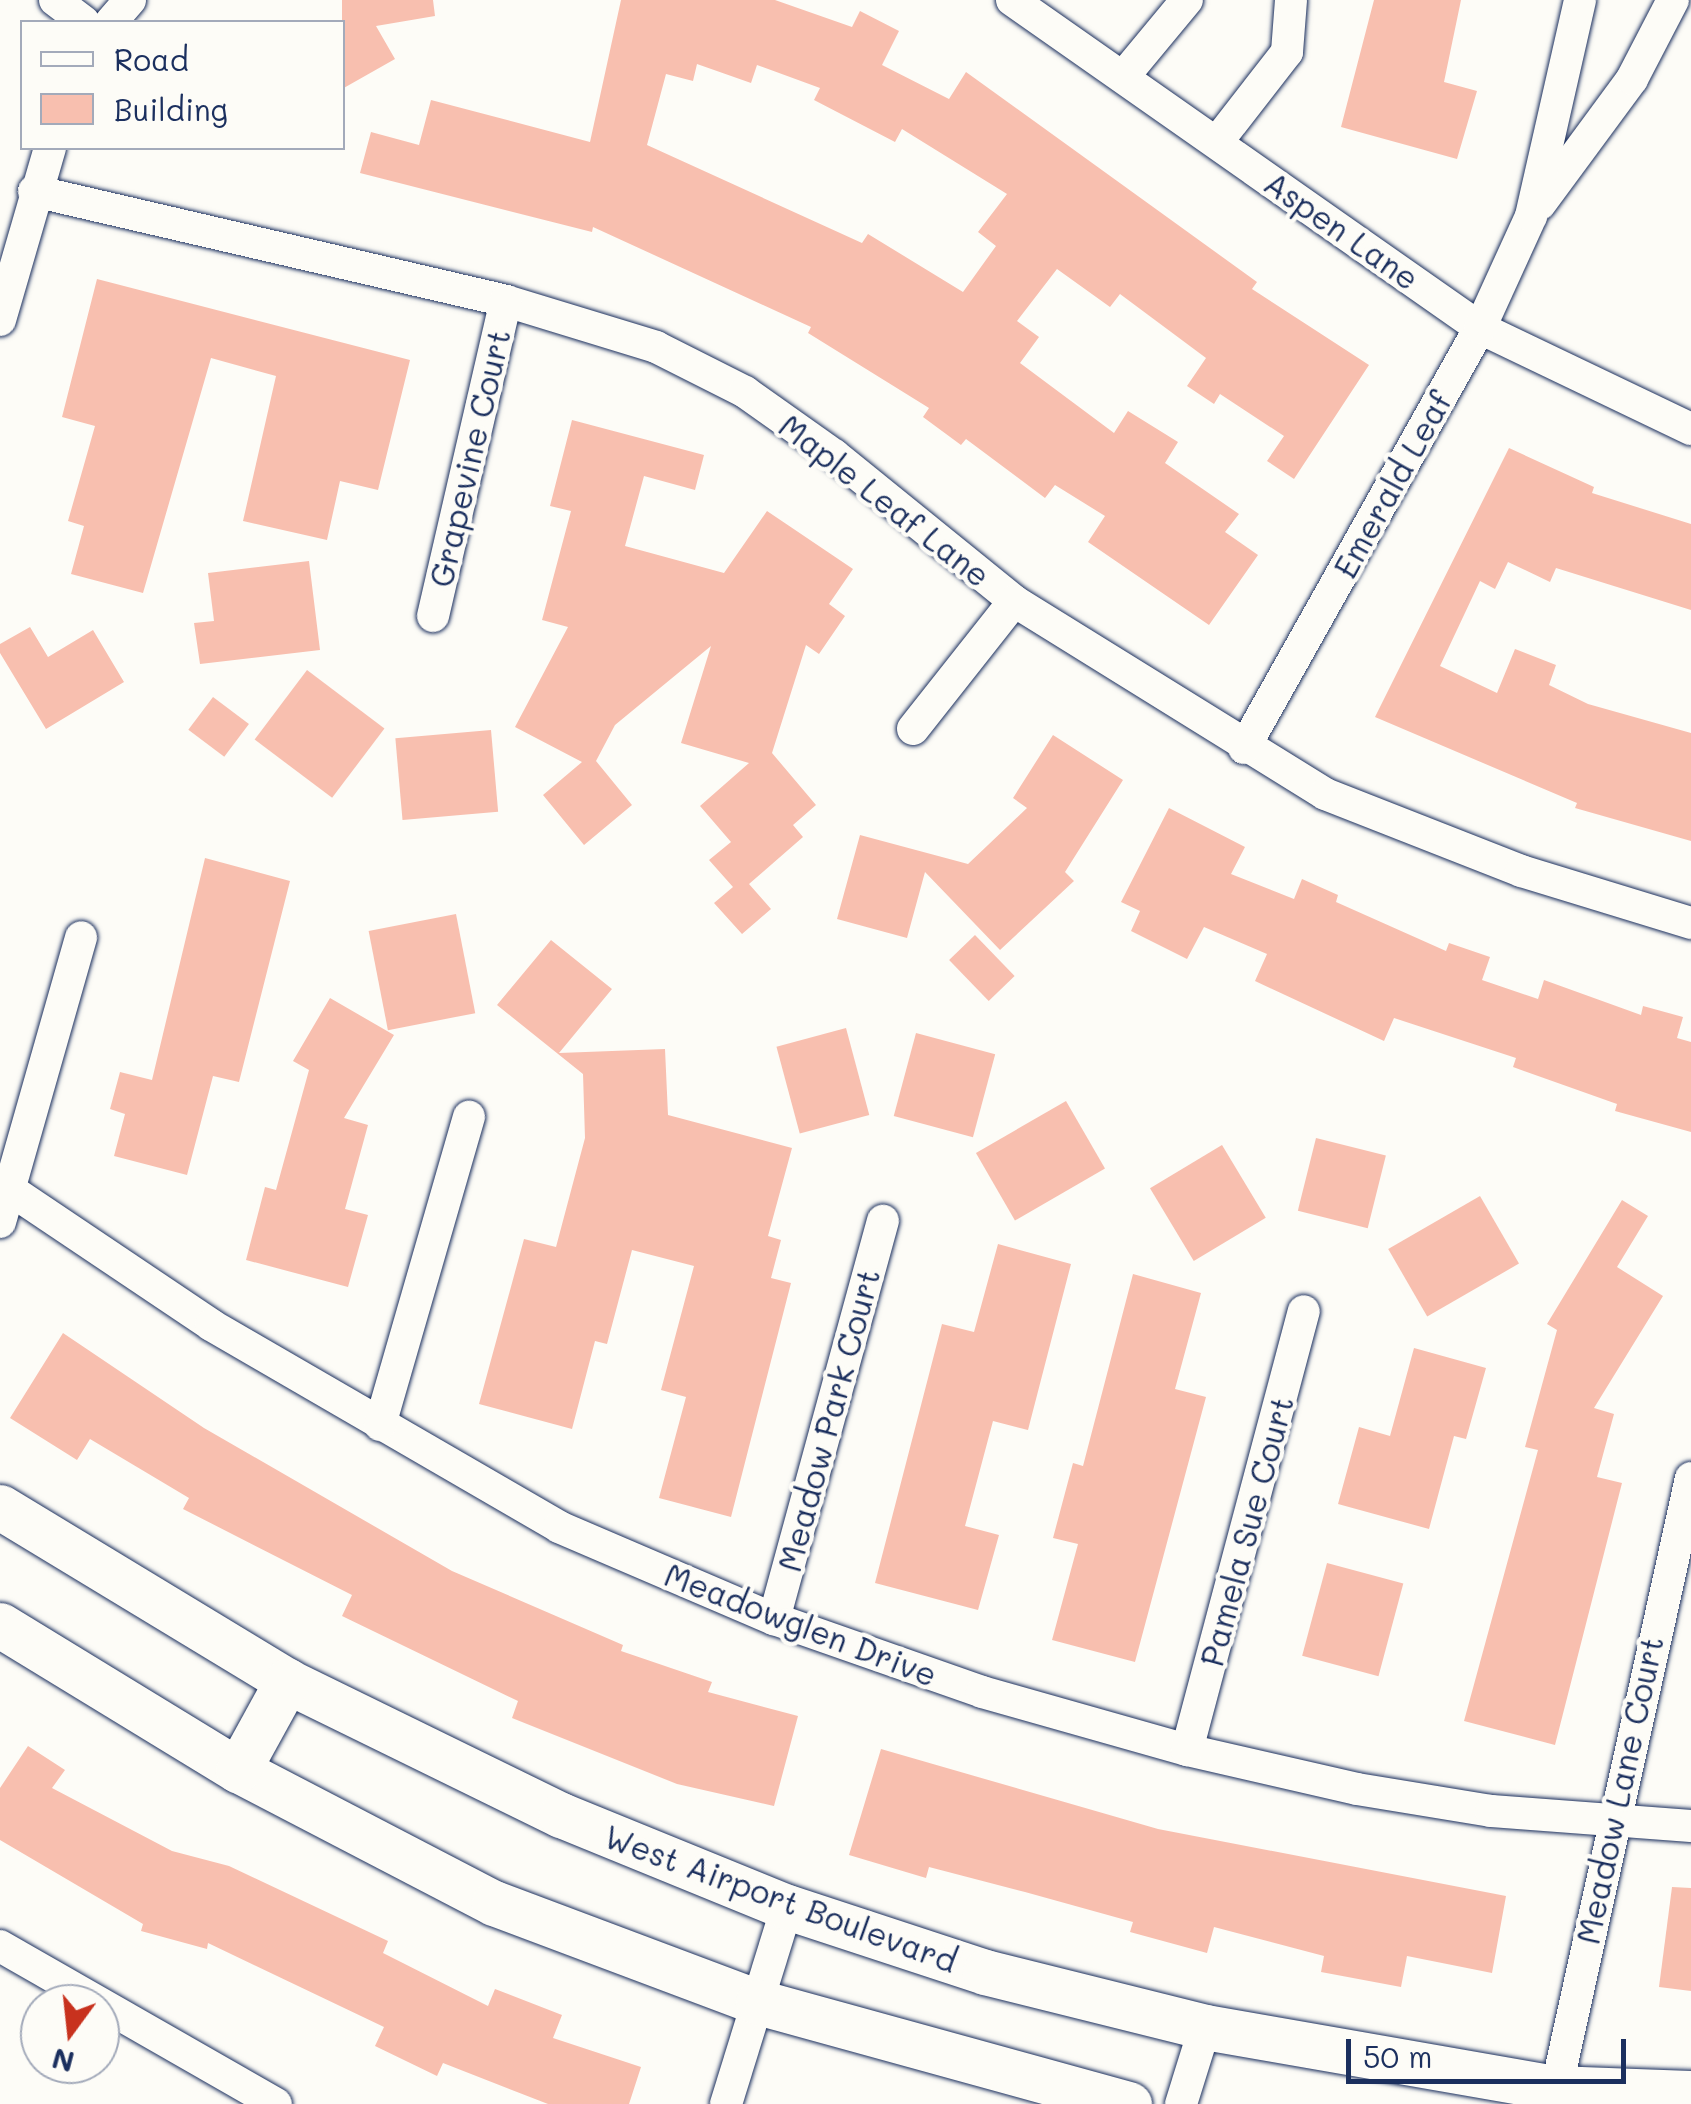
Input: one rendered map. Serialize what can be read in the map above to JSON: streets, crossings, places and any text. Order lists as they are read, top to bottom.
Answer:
{
  "streets": {
    "main road": ["West Airport Boulevard"],
    "street": [
      "Aspen Lane",
      "Grapevine Court",
      "Emerald Leaf",
      "Maple Leaf Lane",
      "Meadow Park Court",
      "Pamela Sue Court",
      "Meadowglen Drive",
      "Meadow Lane Court"
    ]
  },
  "crossings": [
    ["Aspen Lane", "Emerald Leaf"],
    ["Grapevine Court", "Maple Leaf Lane"],
    ["Emerald Leaf", "Maple Leaf Lane"],
    ["Meadow Park Court", "Meadowglen Drive"],
    ["Pamela Sue Court", "Meadowglen Drive"],
    ["Meadowglen Drive", "Meadow Lane Court"],
    ["Meadow Lane Court", "West Airport Boulevard"]
  ],
  "legend": ["Road", "Building"],
  "scale_bar": "50 m",
  "north": "bottom"
}
